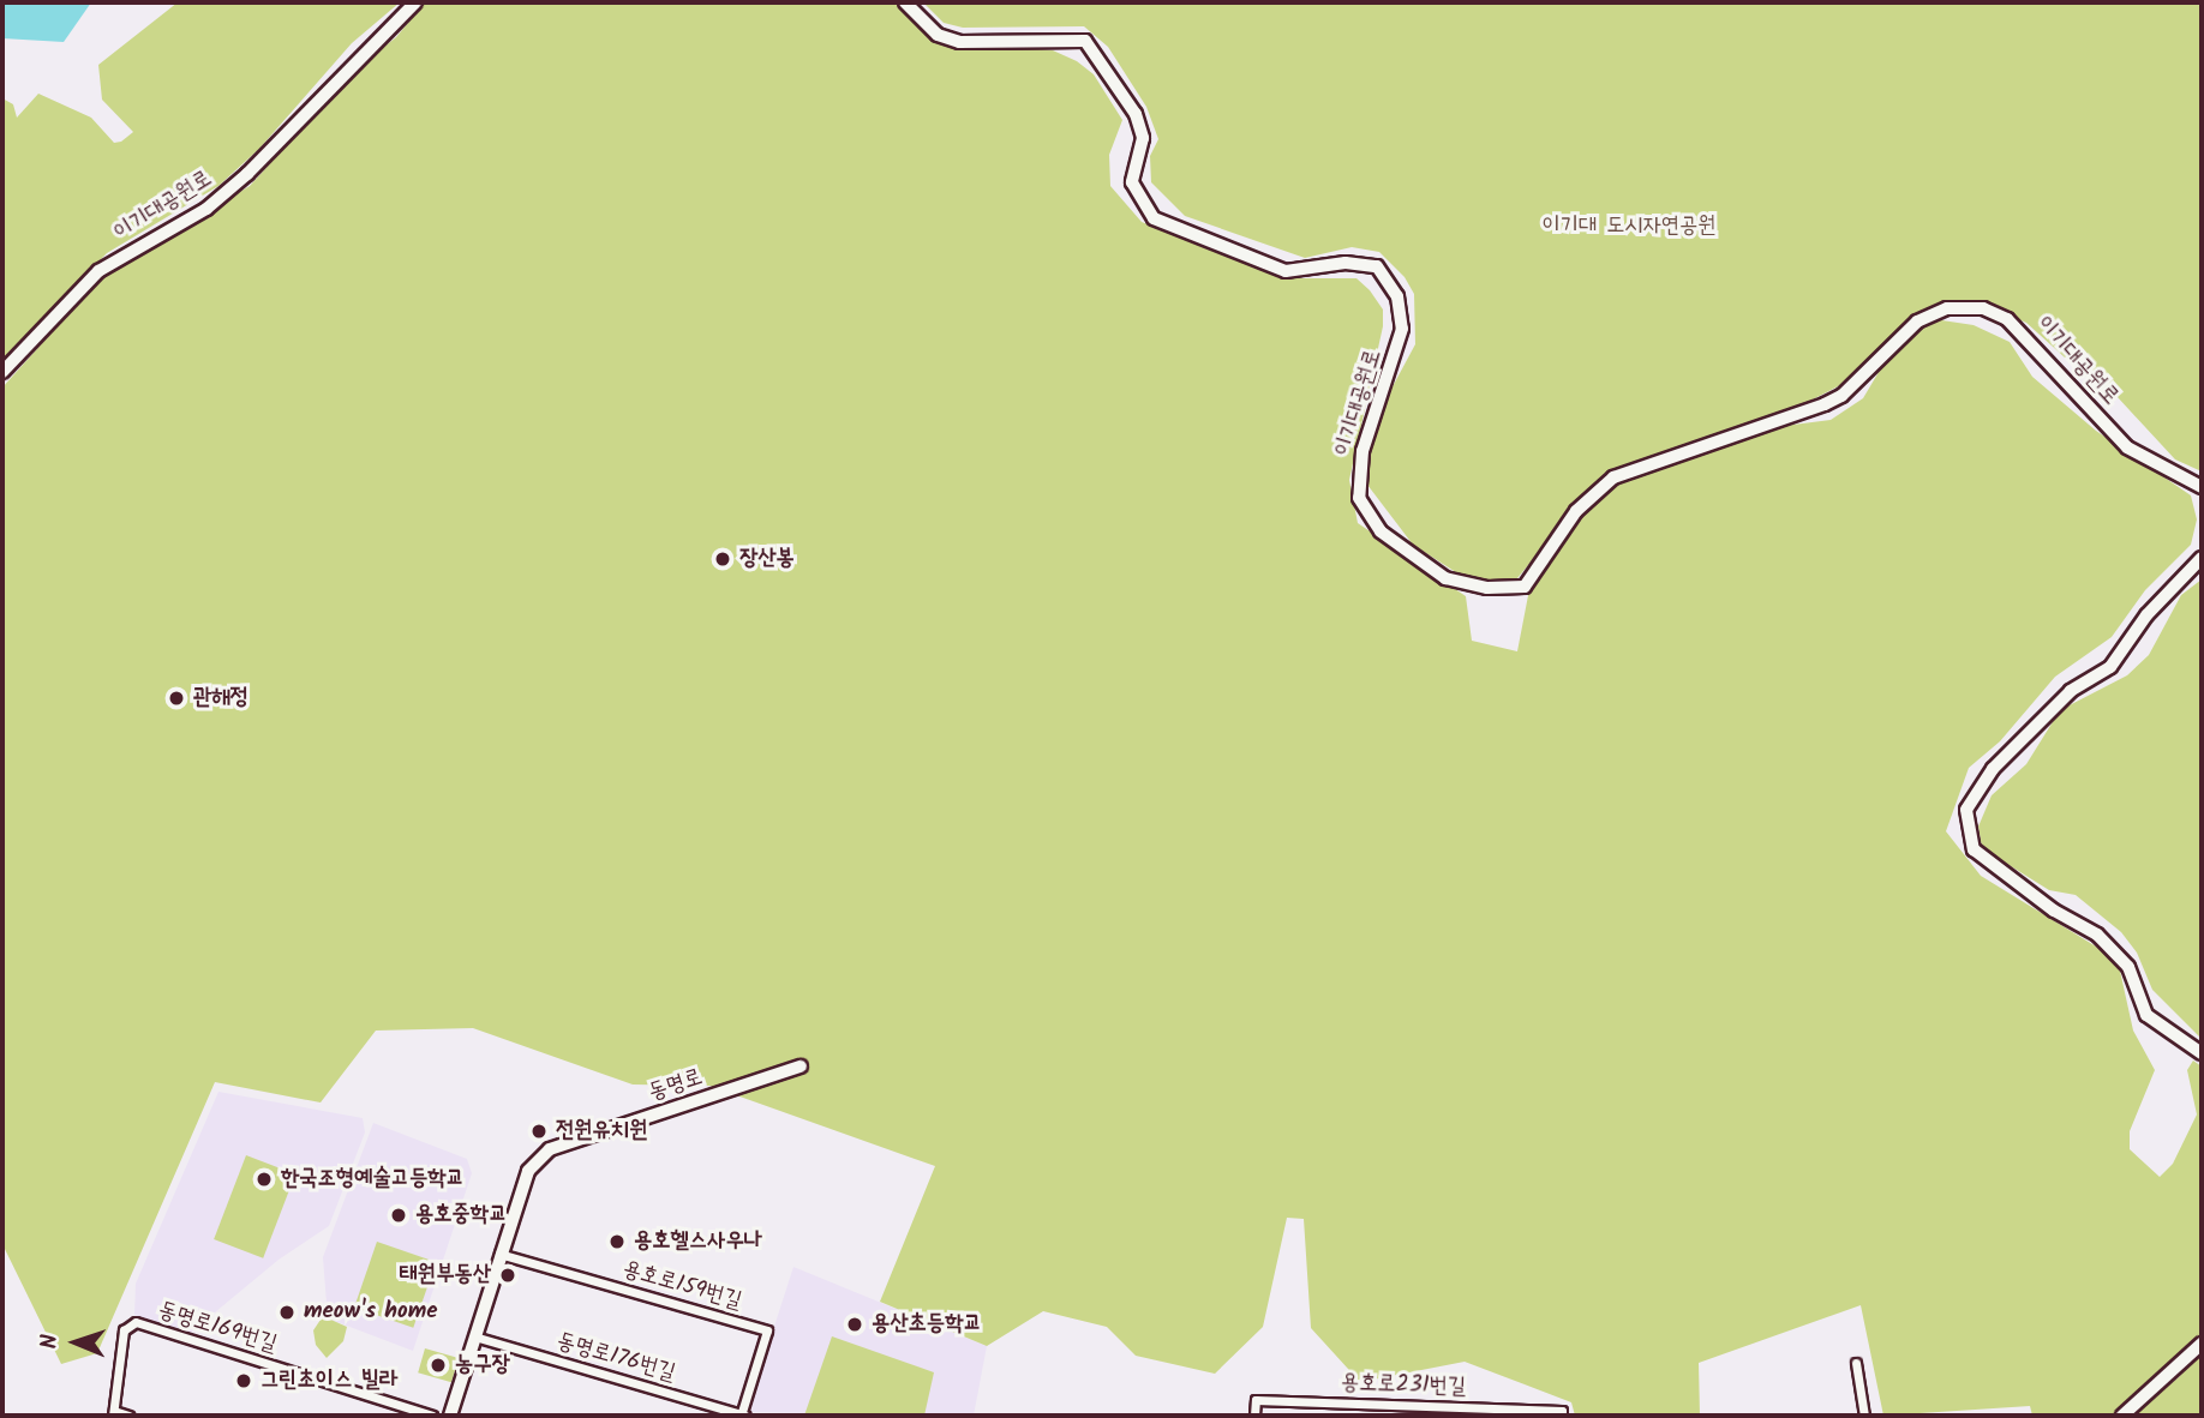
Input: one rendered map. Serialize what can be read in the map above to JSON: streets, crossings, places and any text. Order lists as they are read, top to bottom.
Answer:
{
  "streets": {
    "street": [
      "이기대공원로",
      "동명로",
      "용호로159번길",
      "동명로169번길",
      "동명로176번길",
      "용호로231번길"
    ]
  },
  "crossings": [
    ["동명로", "용호로159번길"],
    ["동명로", "동명로176번길"],
    ["용호로159번길", "동명로176번길"]
  ],
  "parks": ["이기대 도시자연공원"],
  "places": [
    "장산봉",
    "관해정",
    "전원유치원",
    "한국조형예술고등학교",
    "용호중학교",
    "용호헬스사우나",
    "태원부동산",
    "meow's home",
    "용산초등학교",
    "농구장",
    "그린초이스 빌라"
  ],
  "north": "left"
}
